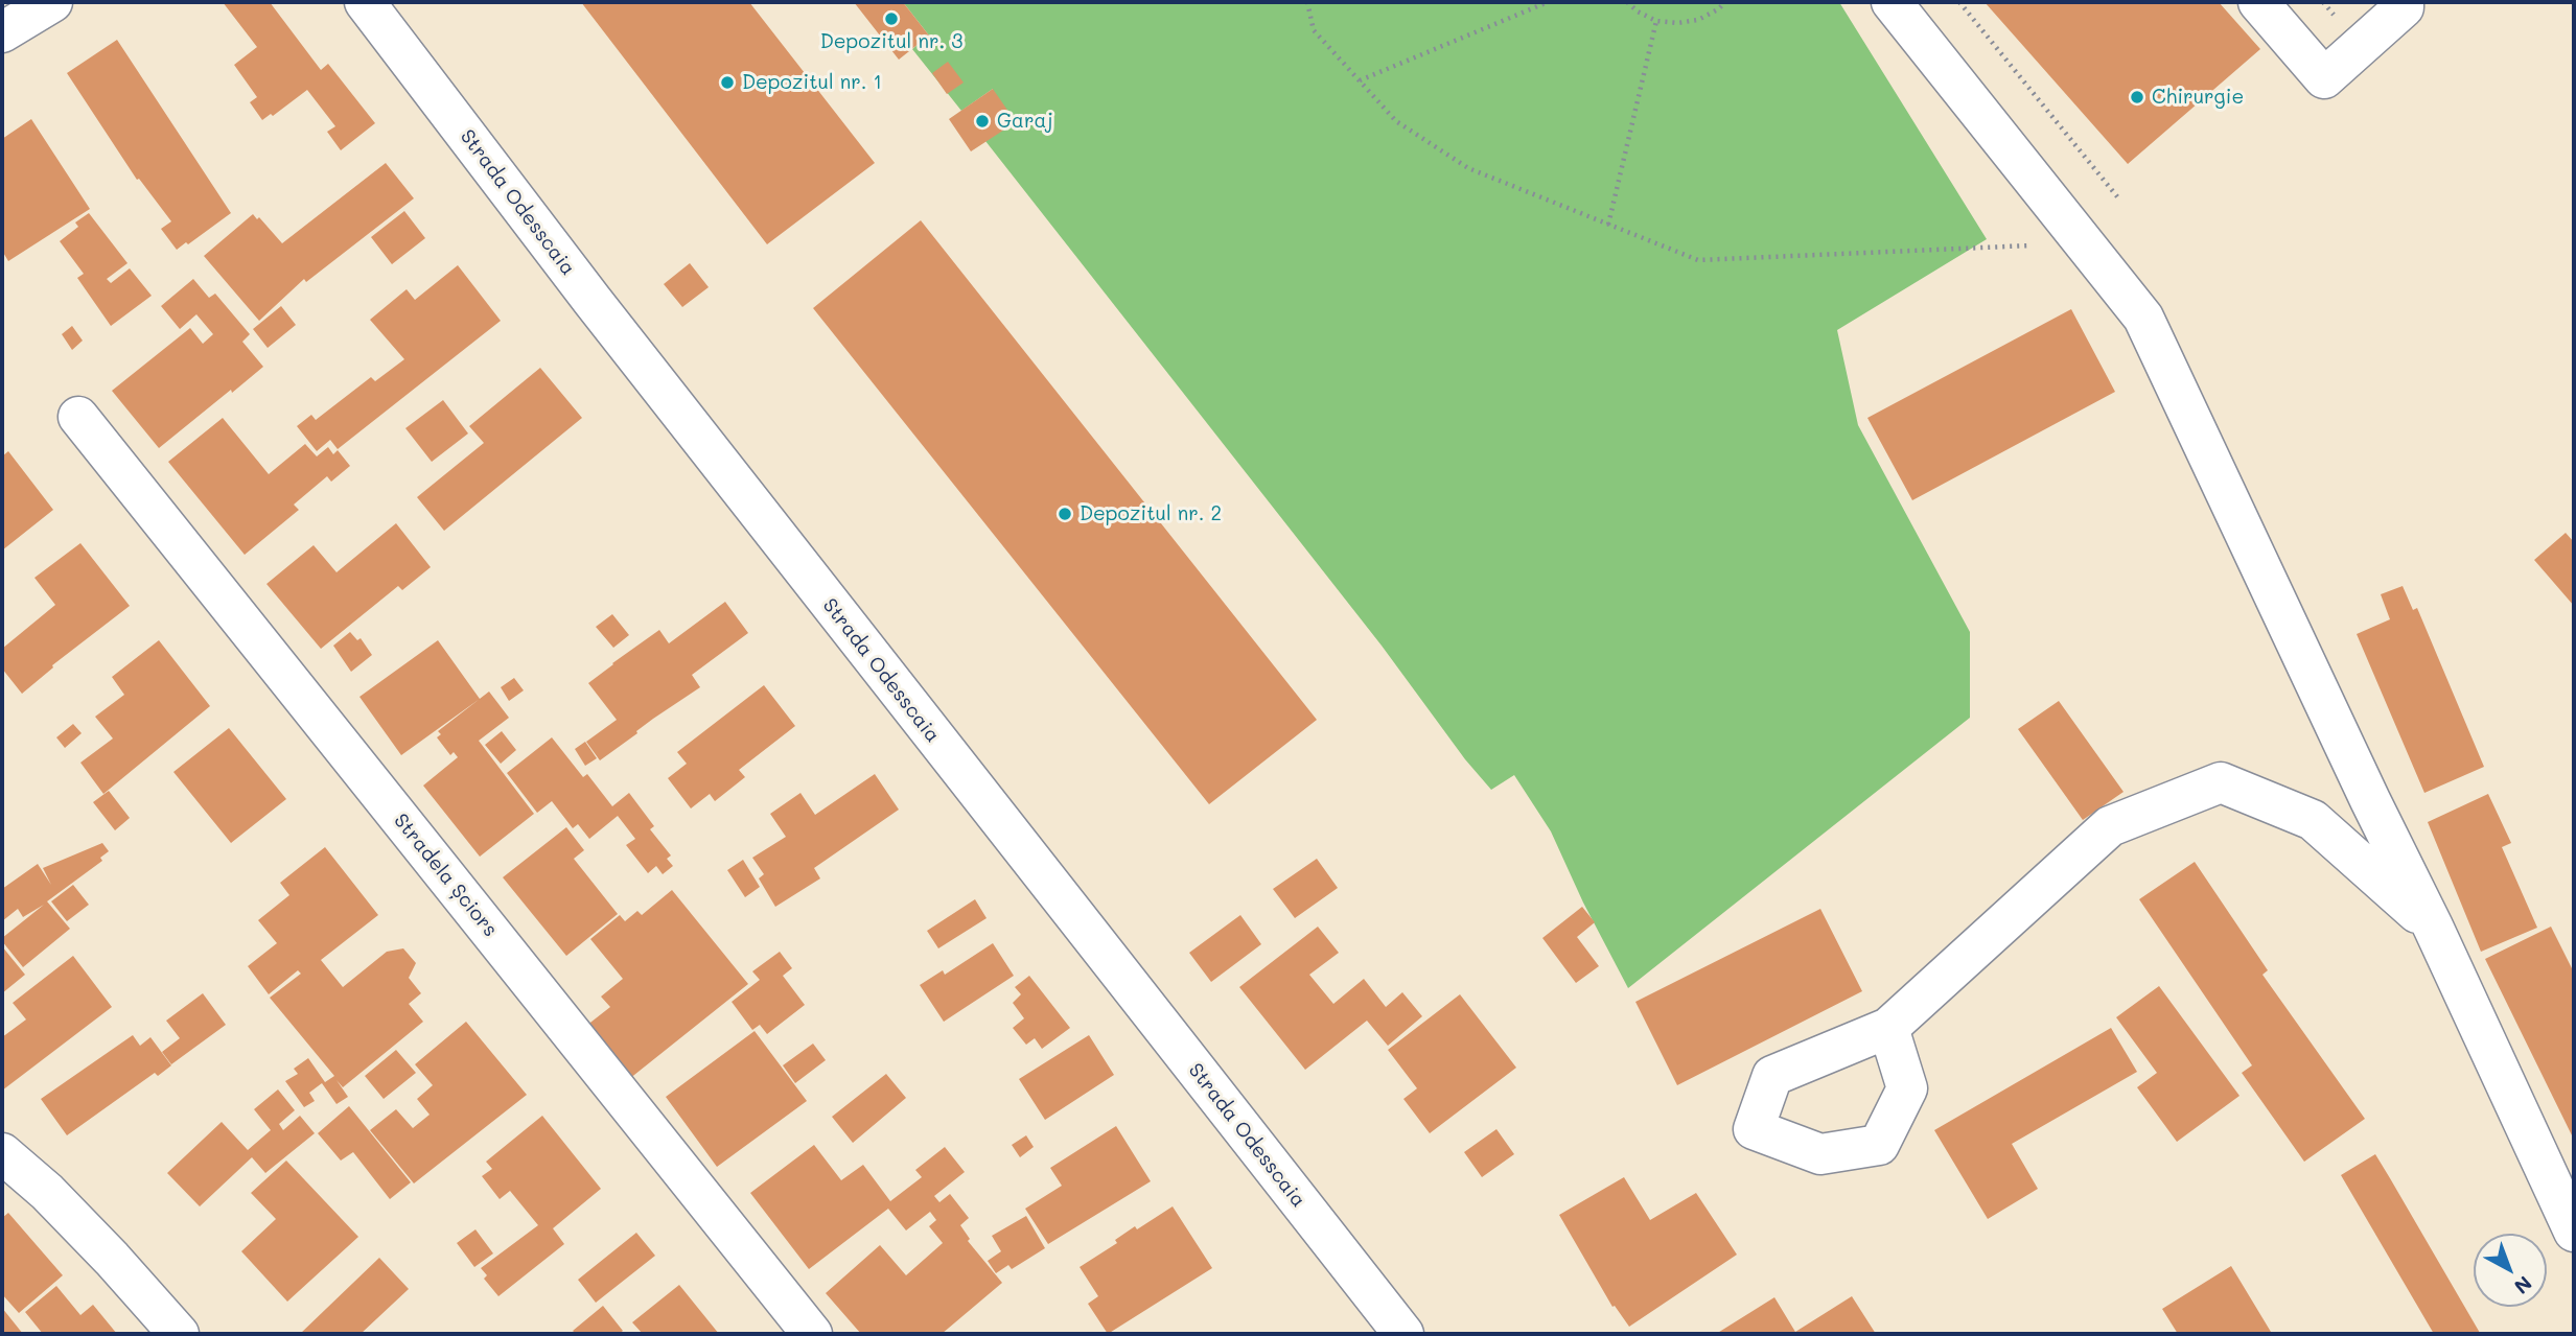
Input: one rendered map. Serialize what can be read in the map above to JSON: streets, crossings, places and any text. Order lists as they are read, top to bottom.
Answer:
{
  "streets": {
    "street": ["Strada Odesscaia", "Stradela Șciors"]
  },
  "places": [
    "Depozitul nr. 3",
    "Depozitul nr. 1",
    "Chirurgie",
    "Garaj",
    "Depozitul nr. 2"
  ],
  "north": "bottom right"
}
